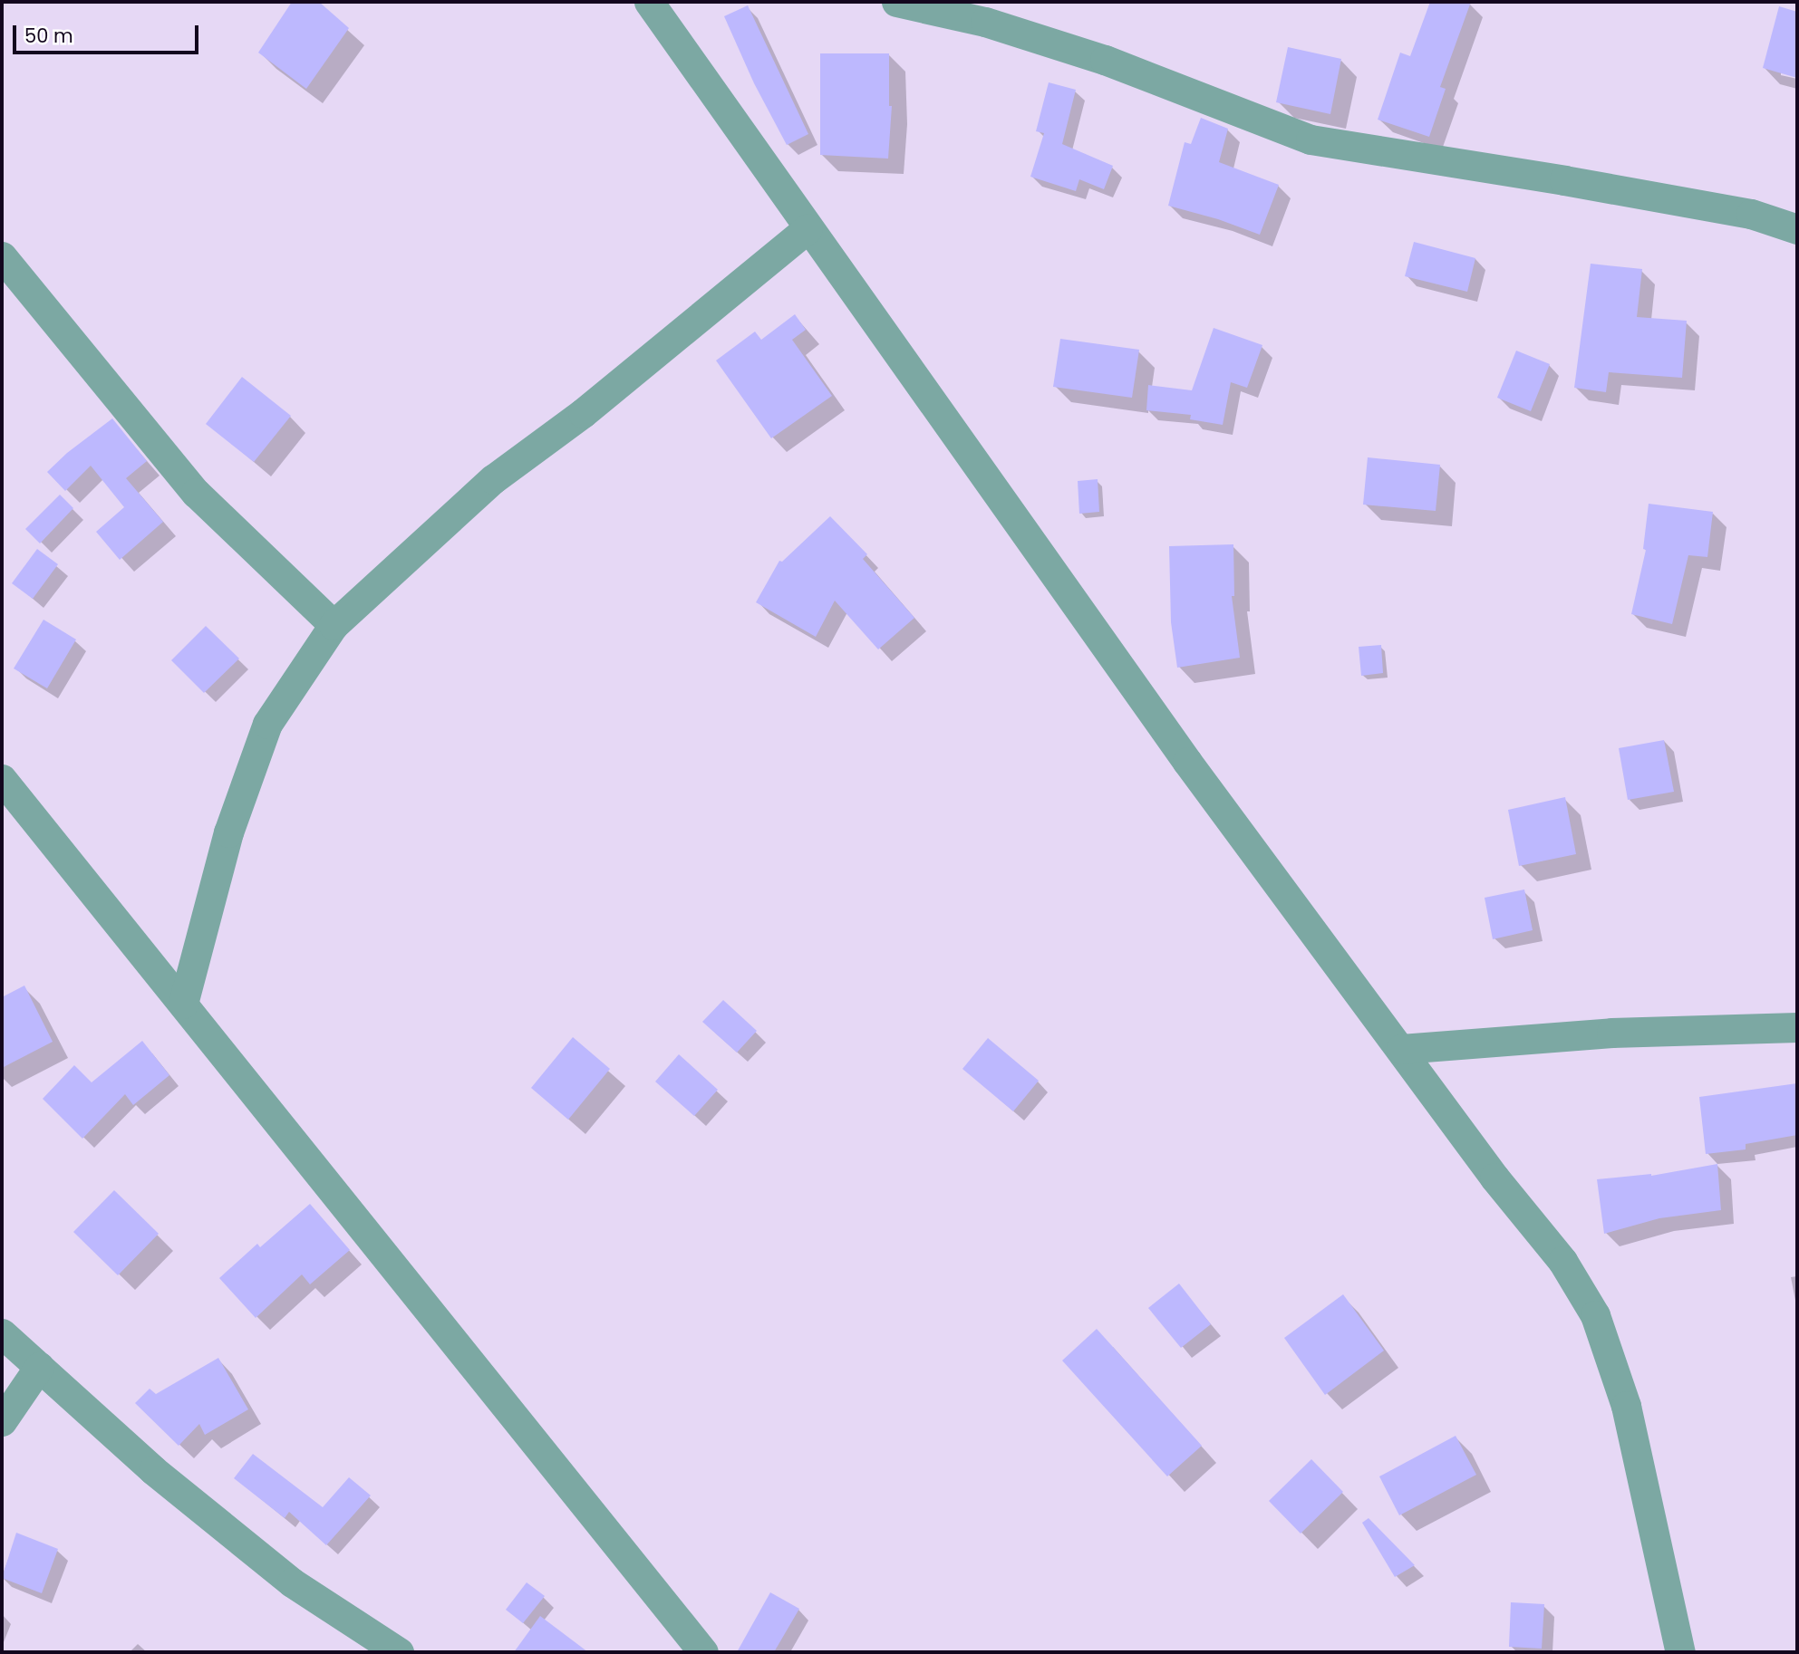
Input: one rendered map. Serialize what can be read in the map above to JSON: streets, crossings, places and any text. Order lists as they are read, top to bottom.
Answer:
{
  "scale_bar": "50 m"
}
